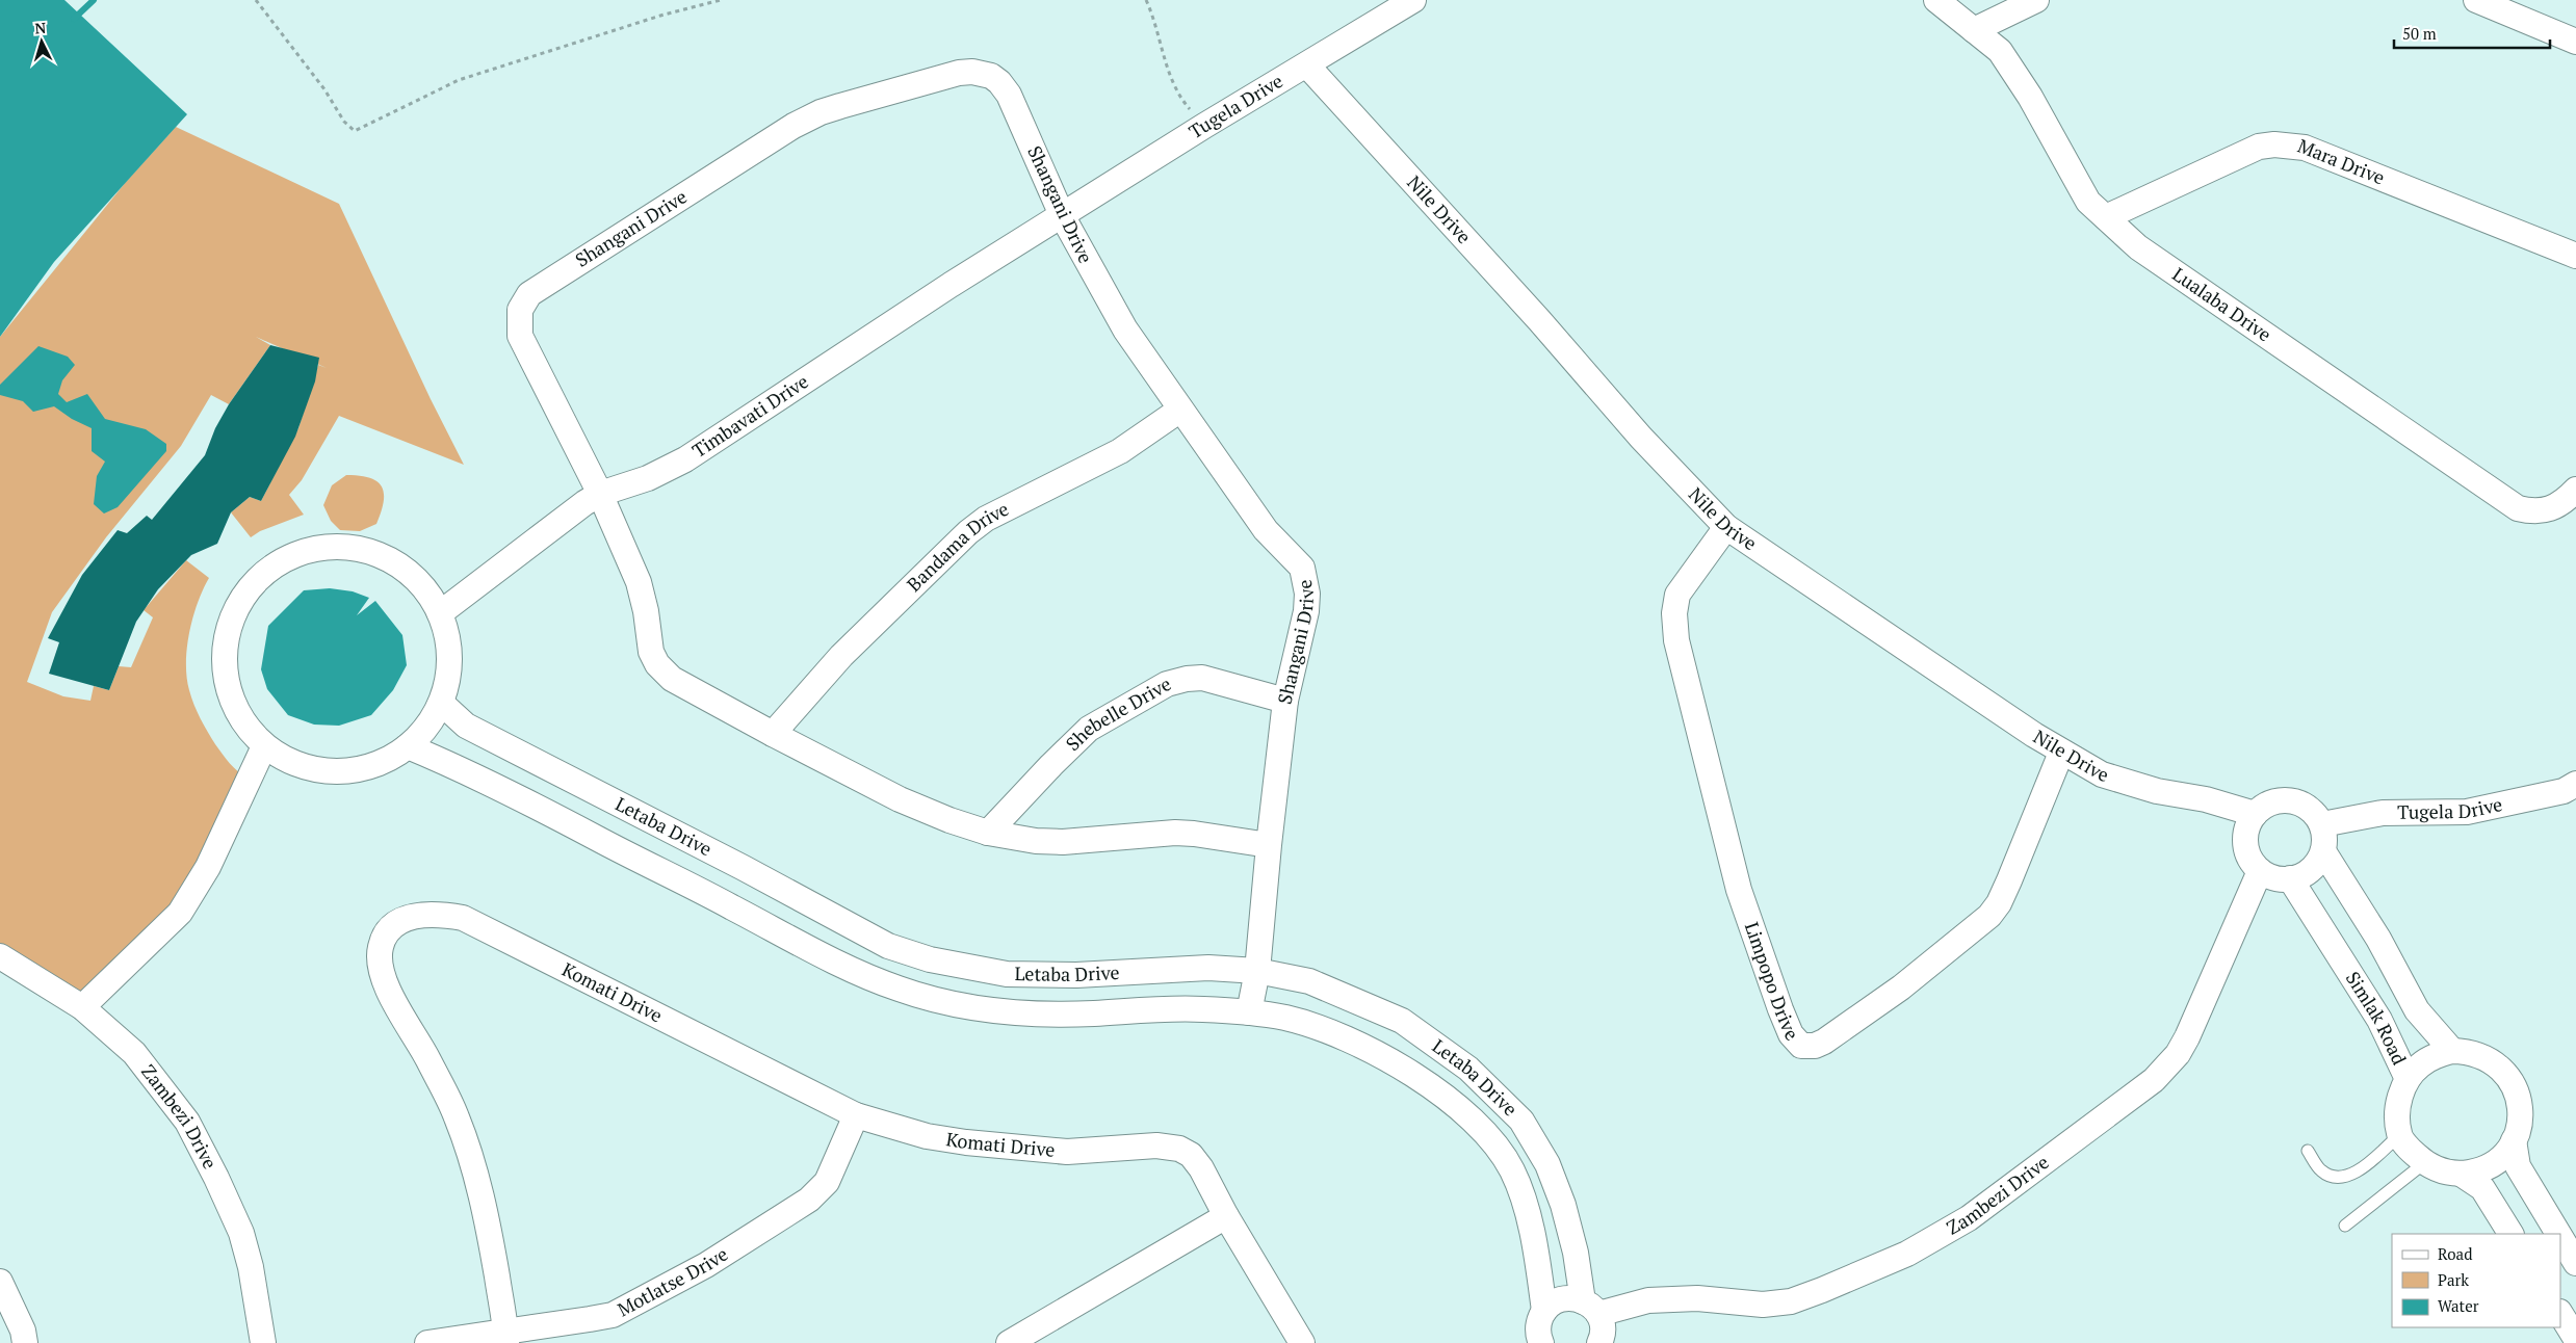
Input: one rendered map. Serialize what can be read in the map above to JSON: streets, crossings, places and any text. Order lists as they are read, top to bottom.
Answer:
{
  "streets": {
    "street": [
      "Tugela Drive",
      "Mara Drive",
      "Shangani Drive",
      "Nile Drive",
      "Lualaba Drive",
      "Timbavati Drive",
      "Bandama Drive",
      "Shebelle Drive",
      "Letaba Drive",
      "Limpopo Drive",
      "Komati Drive",
      "Simlak Road",
      "Zambezi Drive",
      "Motlatse Drive"
    ]
  },
  "crossings": [
    ["Tugela Drive", "Shangani Drive"],
    ["Tugela Drive", "Nile Drive"],
    ["Tugela Drive", "Timbavati Drive"],
    ["Tugela Drive", "Simlak Road"],
    ["Tugela Drive", "Zambezi Drive"],
    ["Mara Drive", "Lualaba Drive"],
    ["Shangani Drive", "Timbavati Drive"],
    ["Shangani Drive", "Bandama Drive"],
    ["Shangani Drive", "Shebelle Drive"],
    ["Shangani Drive", "Letaba Drive"],
    ["Nile Drive", "Limpopo Drive"],
    ["Nile Drive", "Simlak Road"],
    ["Nile Drive", "Zambezi Drive"],
    ["Letaba Drive", "Zambezi Drive"],
    ["Komati Drive", "Motlatse Drive"],
    ["Simlak Road", "Zambezi Drive"]
  ],
  "legend": ["Road", "Park", "Water"],
  "scale_bar": "50 m",
  "north": "top"
}
